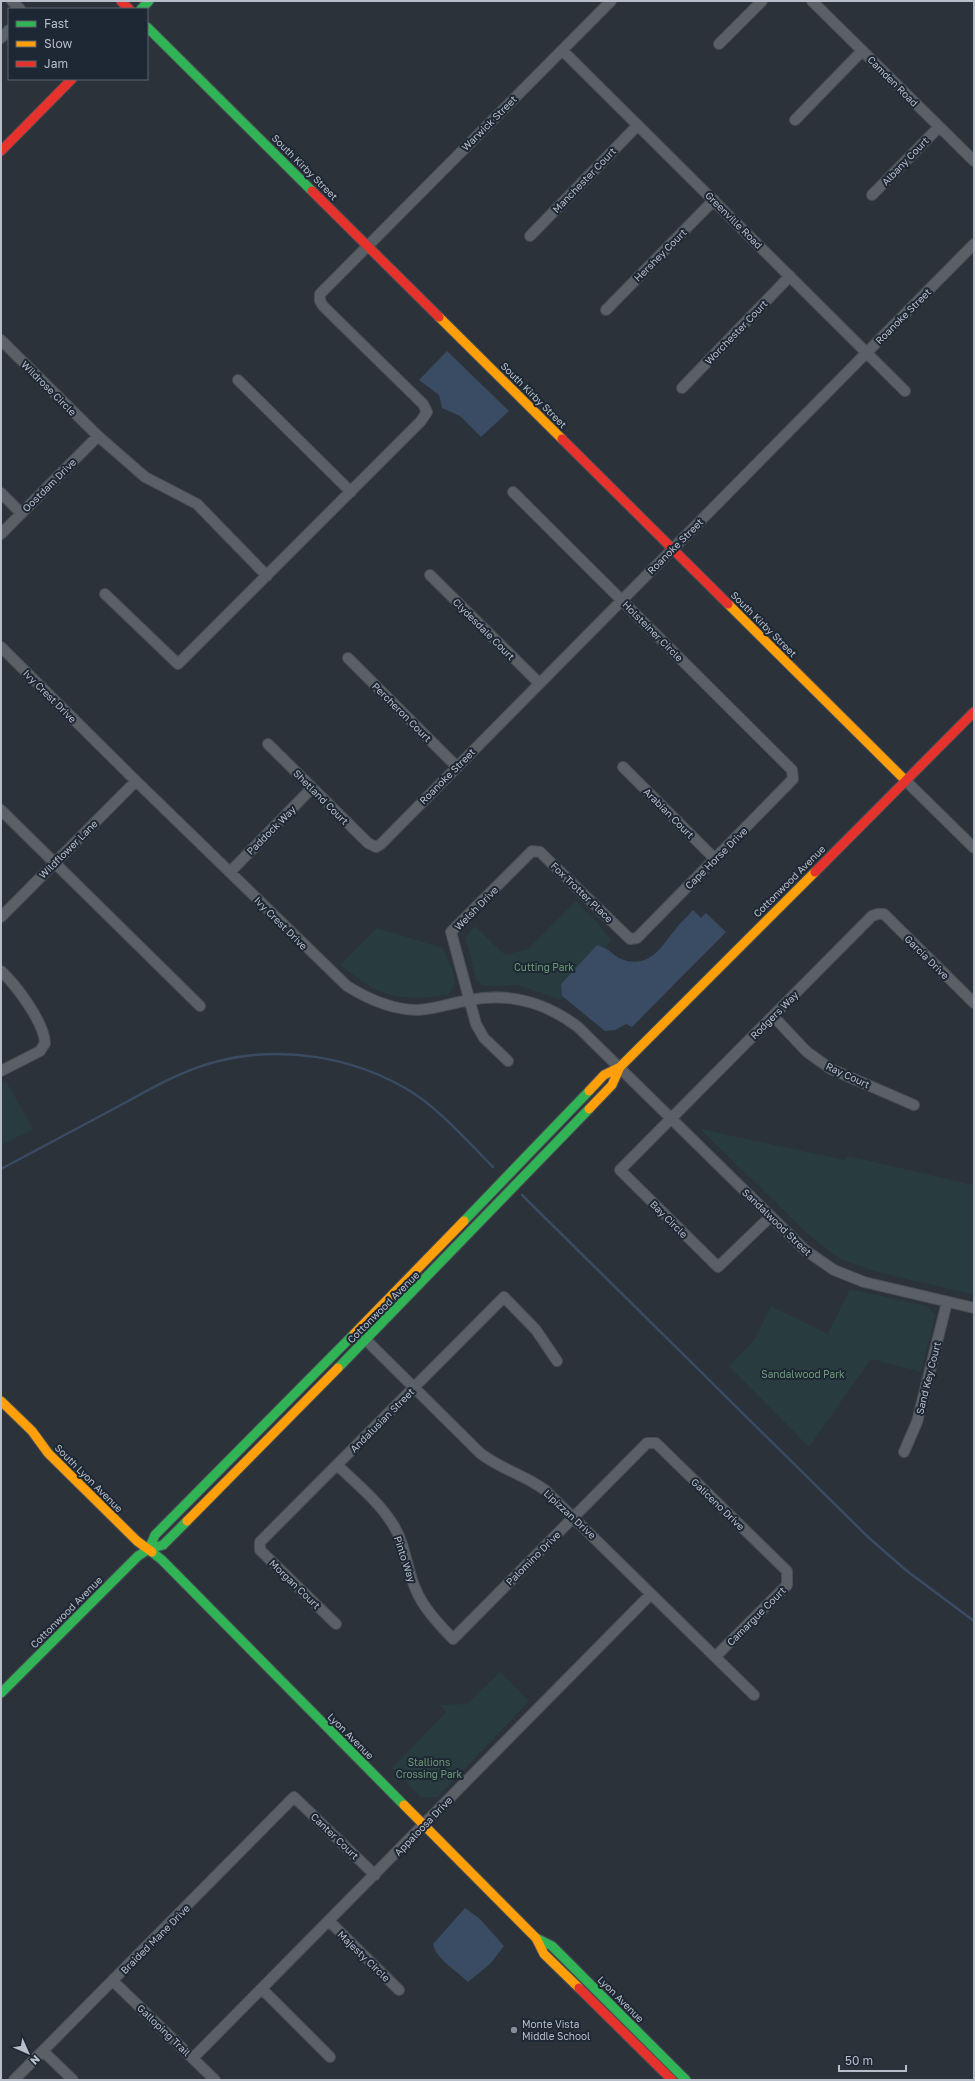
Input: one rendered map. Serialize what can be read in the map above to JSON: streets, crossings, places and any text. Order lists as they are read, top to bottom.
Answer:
{
  "streets": {
    "street": [
      "Camden Road",
      "Warwick Street",
      "Albany Court",
      "South Kirby Street",
      "Manchester Court",
      "Greenville Road",
      "Hershey Court",
      "Roanoke Street",
      "Worchester Court",
      "Wildrose Circle",
      "Oostdam Drive",
      "Clydesdale Court",
      "Holsteiner Circle",
      "Ivy Crest Drive",
      "Percheron Court",
      "Shetland Court",
      "Arabian Court",
      "Paddock Way",
      "Wildflower Lane",
      "Cape Horse Drive",
      "Cottonwood Avenue",
      "Fox Trotter Place",
      "Welsh Drive",
      "Garcia Drive",
      "Rodgers Way",
      "Ray Court",
      "Bay Circle",
      "Sandalwood Street",
      "Sand Key Court",
      "Andalusian Street",
      "South Lyon Avenue",
      "Galiceno Drive",
      "Lipizzan Drive",
      "Palomino Drive",
      "Pinto Way",
      "Morgan Court",
      "Camargue Court",
      "Lyon Avenue",
      "Appaloosa Drive",
      "Canter Court",
      "Braided Mane Drive",
      "Majesty Circle",
      "Galloping Trail"
    ]
  },
  "crossings": [
    ["Camden Road", "Albany Court"],
    ["Warwick Street", "South Kirby Street"],
    ["Warwick Street", "Greenville Road"],
    ["South Kirby Street", "Roanoke Street"],
    ["South Kirby Street", "Cottonwood Avenue"],
    ["Manchester Court", "Greenville Road"],
    ["Greenville Road", "Hershey Court"],
    ["Greenville Road", "Roanoke Street"],
    ["Greenville Road", "Worchester Court"],
    ["Roanoke Street", "Clydesdale Court"],
    ["Roanoke Street", "Holsteiner Circle"],
    ["Roanoke Street", "Percheron Court"],
    ["Roanoke Street", "Shetland Court"],
    ["Wildrose Circle", "Oostdam Drive"],
    ["Holsteiner Circle", "Cape Horse Drive"],
    ["Ivy Crest Drive", "Paddock Way"],
    ["Ivy Crest Drive", "Wildflower Lane"],
    ["Ivy Crest Drive", "Cottonwood Avenue"],
    ["Ivy Crest Drive", "Welsh Drive"],
    ["Ivy Crest Drive", "Sandalwood Street"],
    ["Shetland Court", "Paddock Way"],
    ["Arabian Court", "Cape Horse Drive"],
    ["Cape Horse Drive", "Fox Trotter Place"],
    ["Cottonwood Avenue", "Sandalwood Street"],
    ["Cottonwood Avenue", "South Lyon Avenue"],
    ["Cottonwood Avenue", "Lipizzan Drive"],
    ["Cottonwood Avenue", "Lyon Avenue"],
    ["Fox Trotter Place", "Welsh Drive"],
    ["Garcia Drive", "Rodgers Way"],
    ["Rodgers Way", "Ray Court"],
    ["Rodgers Way", "Bay Circle"],
    ["Rodgers Way", "Sandalwood Street"],
    ["Bay Circle", "Sandalwood Street"],
    ["Sandalwood Street", "Sand Key Court"],
    ["Andalusian Street", "Lipizzan Drive"],
    ["Andalusian Street", "Pinto Way"],
    ["Andalusian Street", "Morgan Court"],
    ["South Lyon Avenue", "Lyon Avenue"],
    ["Galiceno Drive", "Palomino Drive"],
    ["Galiceno Drive", "Camargue Court"],
    ["Lipizzan Drive", "Palomino Drive"],
    ["Lipizzan Drive", "Camargue Court"],
    ["Lipizzan Drive", "Appaloosa Drive"],
    ["Palomino Drive", "Pinto Way"],
    ["Lyon Avenue", "Appaloosa Drive"],
    ["Appaloosa Drive", "Canter Court"],
    ["Appaloosa Drive", "Majesty Circle"],
    ["Appaloosa Drive", "Galloping Trail"],
    ["Canter Court", "Braided Mane Drive"],
    ["Braided Mane Drive", "Galloping Trail"]
  ],
  "parks": ["Cutting Park", "Sandalwood Park", "Stallions Crossing Park"],
  "places": ["Monte Vista Middle School"],
  "legend": ["Fast", "Slow", "Jam"],
  "scale_bar": "50 m",
  "north": "bottom right"
}
